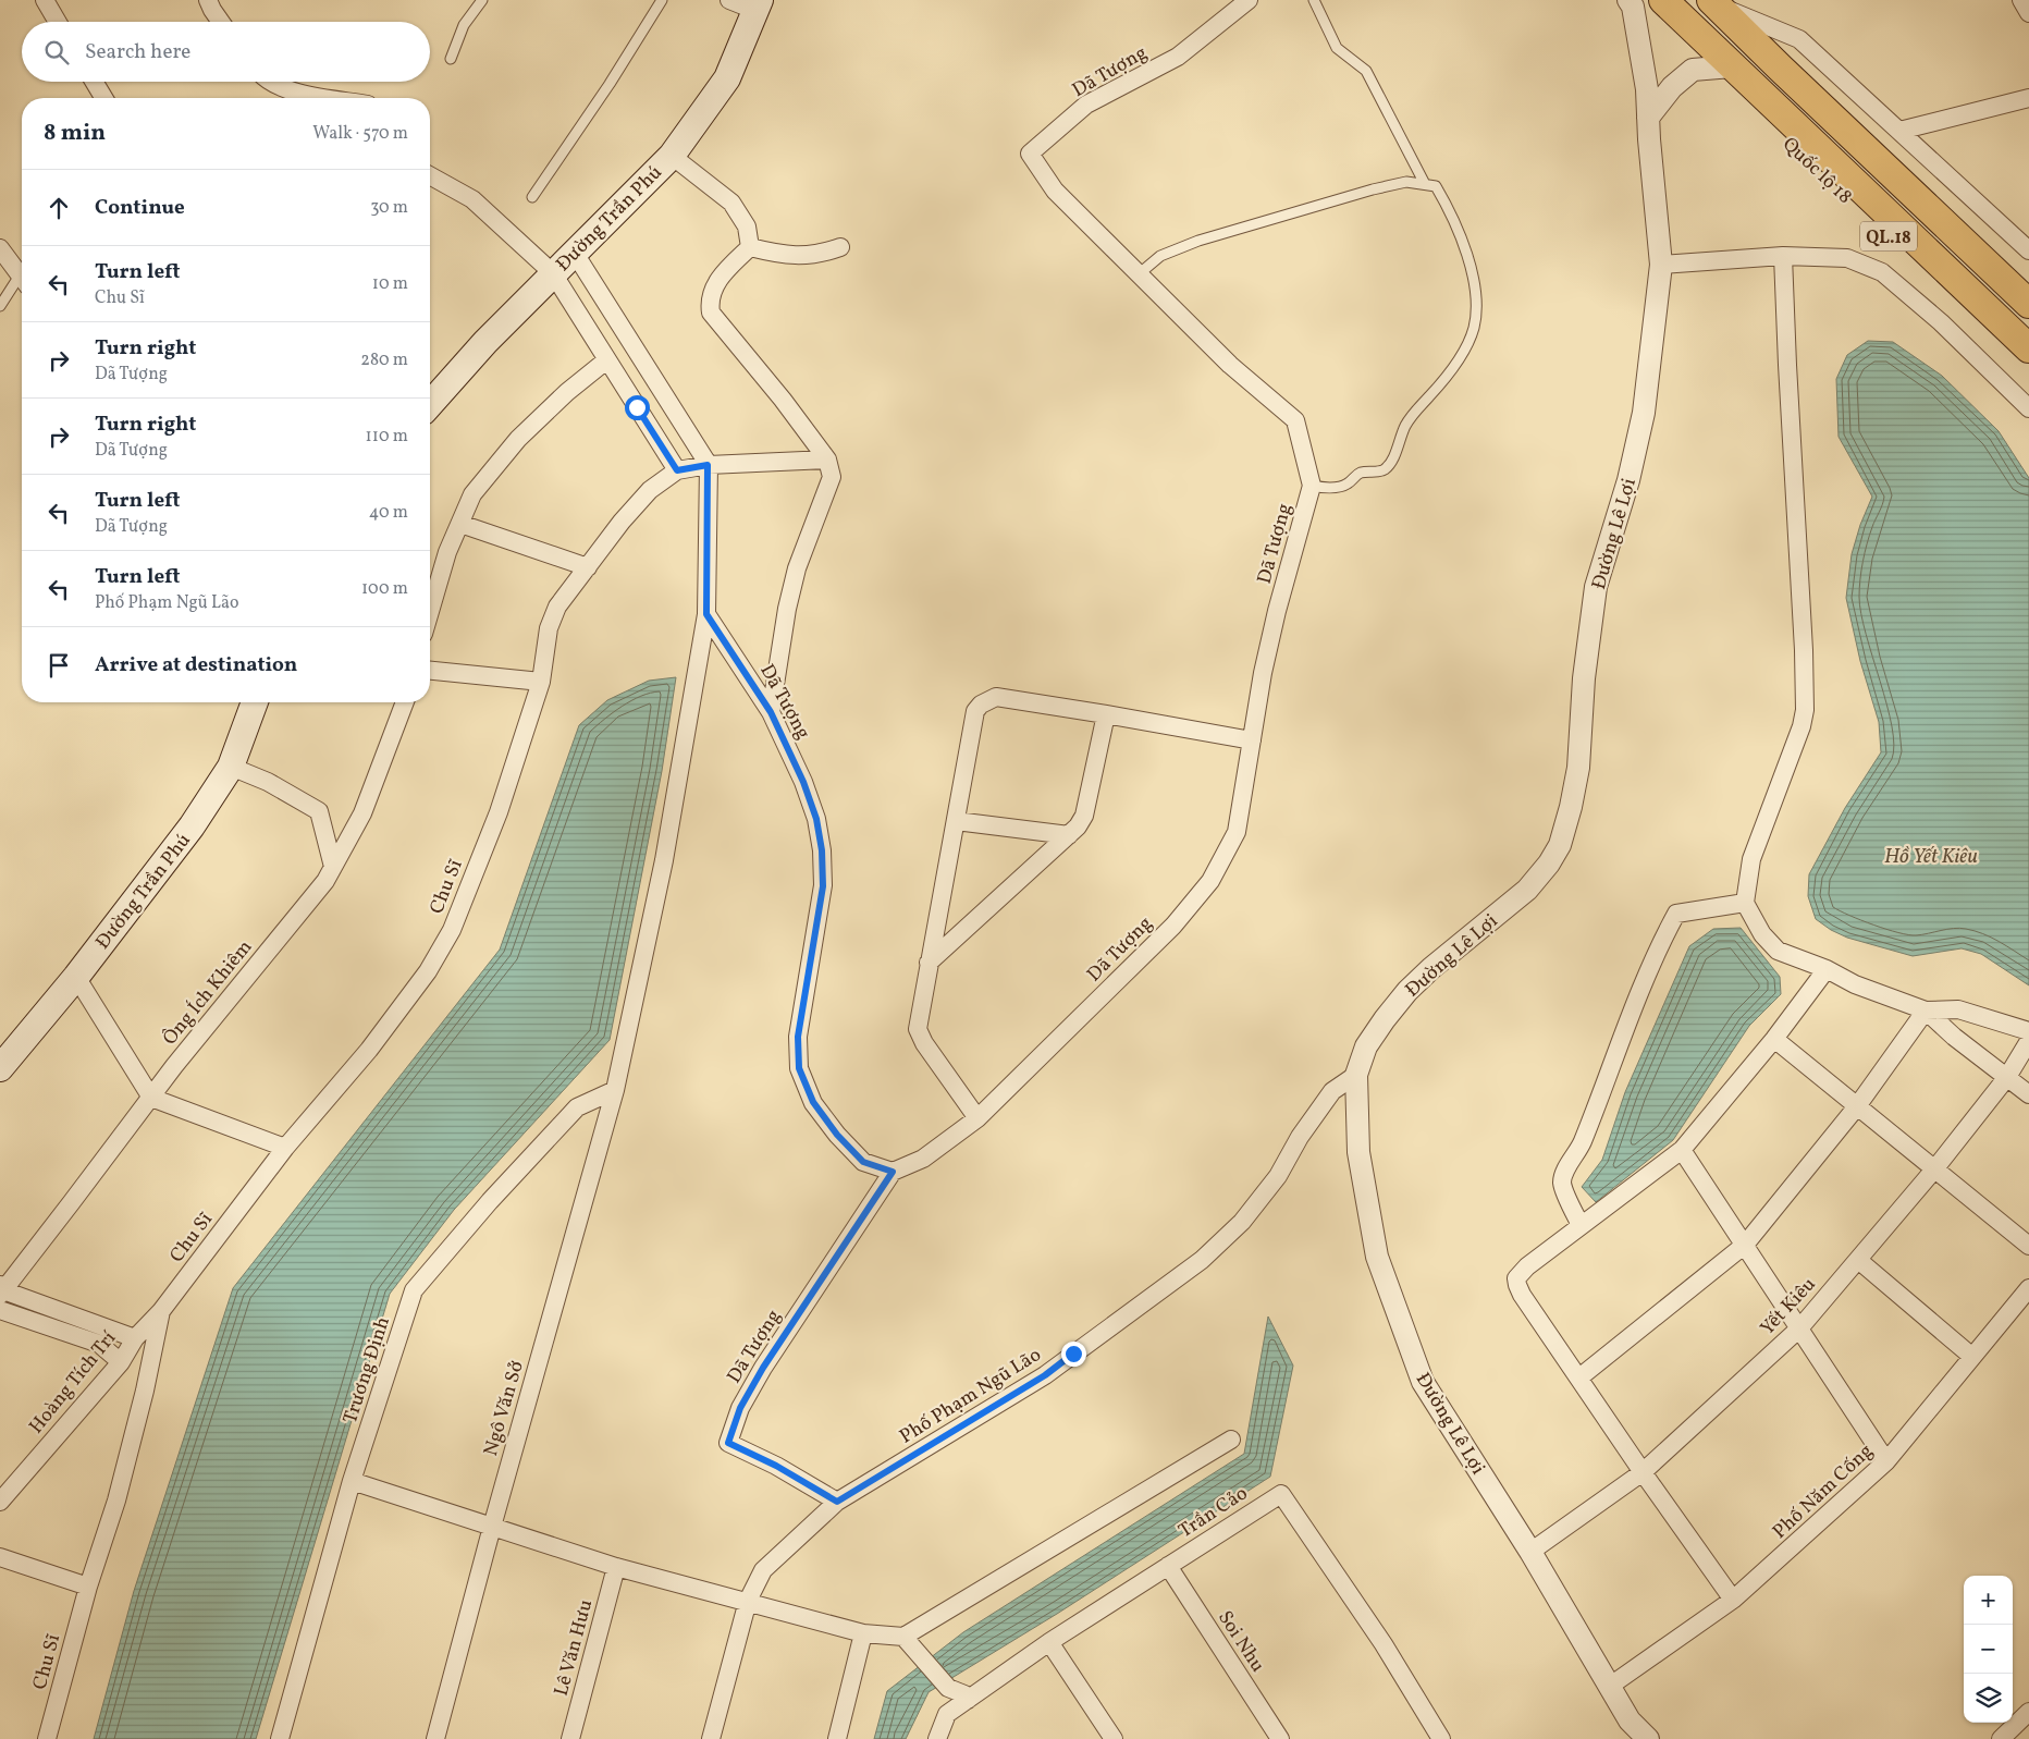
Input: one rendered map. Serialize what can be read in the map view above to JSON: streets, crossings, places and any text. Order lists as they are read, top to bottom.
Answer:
{
  "streets": {
    "main road": ["Quốc lộ 18", "Đường Trần Phú", "QL.18"],
    "street": [
      "Dã Tượng",
      "Đường Lê Lợi",
      "Chu Sĩ",
      "Ông Ích Khiêm",
      "Yết Kiêu",
      "Trương Định",
      "Hoàng Tích Trí",
      "Phố Phạm Ngũ Lão",
      "Ngô Văn Sở",
      "Phố Năm Cống",
      "Trần Cảo",
      "Soi Nhu",
      "Lê Văn Hưu"
    ]
  },
  "crossings": [
    ["Dã Tượng", "Phố Phạm Ngũ Lão"],
    ["Dã Tượng", "Ngô Văn Sở"],
    ["Đường Lê Lợi", "Yết Kiêu"],
    ["Đường Lê Lợi", "Phố Phạm Ngũ Lão"],
    ["Đường Lê Lợi", "Phố Năm Cống"],
    ["Chu Sĩ", "Hoàng Tích Trí"],
    ["Trương Định", "Ngô Văn Sở"],
    ["Trần Cảo", "Soi Nhu"]
  ],
  "water": ["Hồ Yết Kiêu"],
  "page": {
    "search": "Search here",
    "heading": ["8 min", "Walk · 570 m"],
    "list": [
      ["Continue", "30 m"],
      ["Turn left", "Chu Sĩ", "10 m"],
      ["Turn right", "Dã Tượng", "280 m"],
      ["Turn right", "Dã Tượng", "110 m"],
      ["Turn left", "Dã Tượng", "40 m"],
      ["Turn left", "Phố Phạm Ngũ Lão", "100 m"],
      "Arrive at destination"
    ],
    "map_buttons": ["+", "−"]
  }
}
